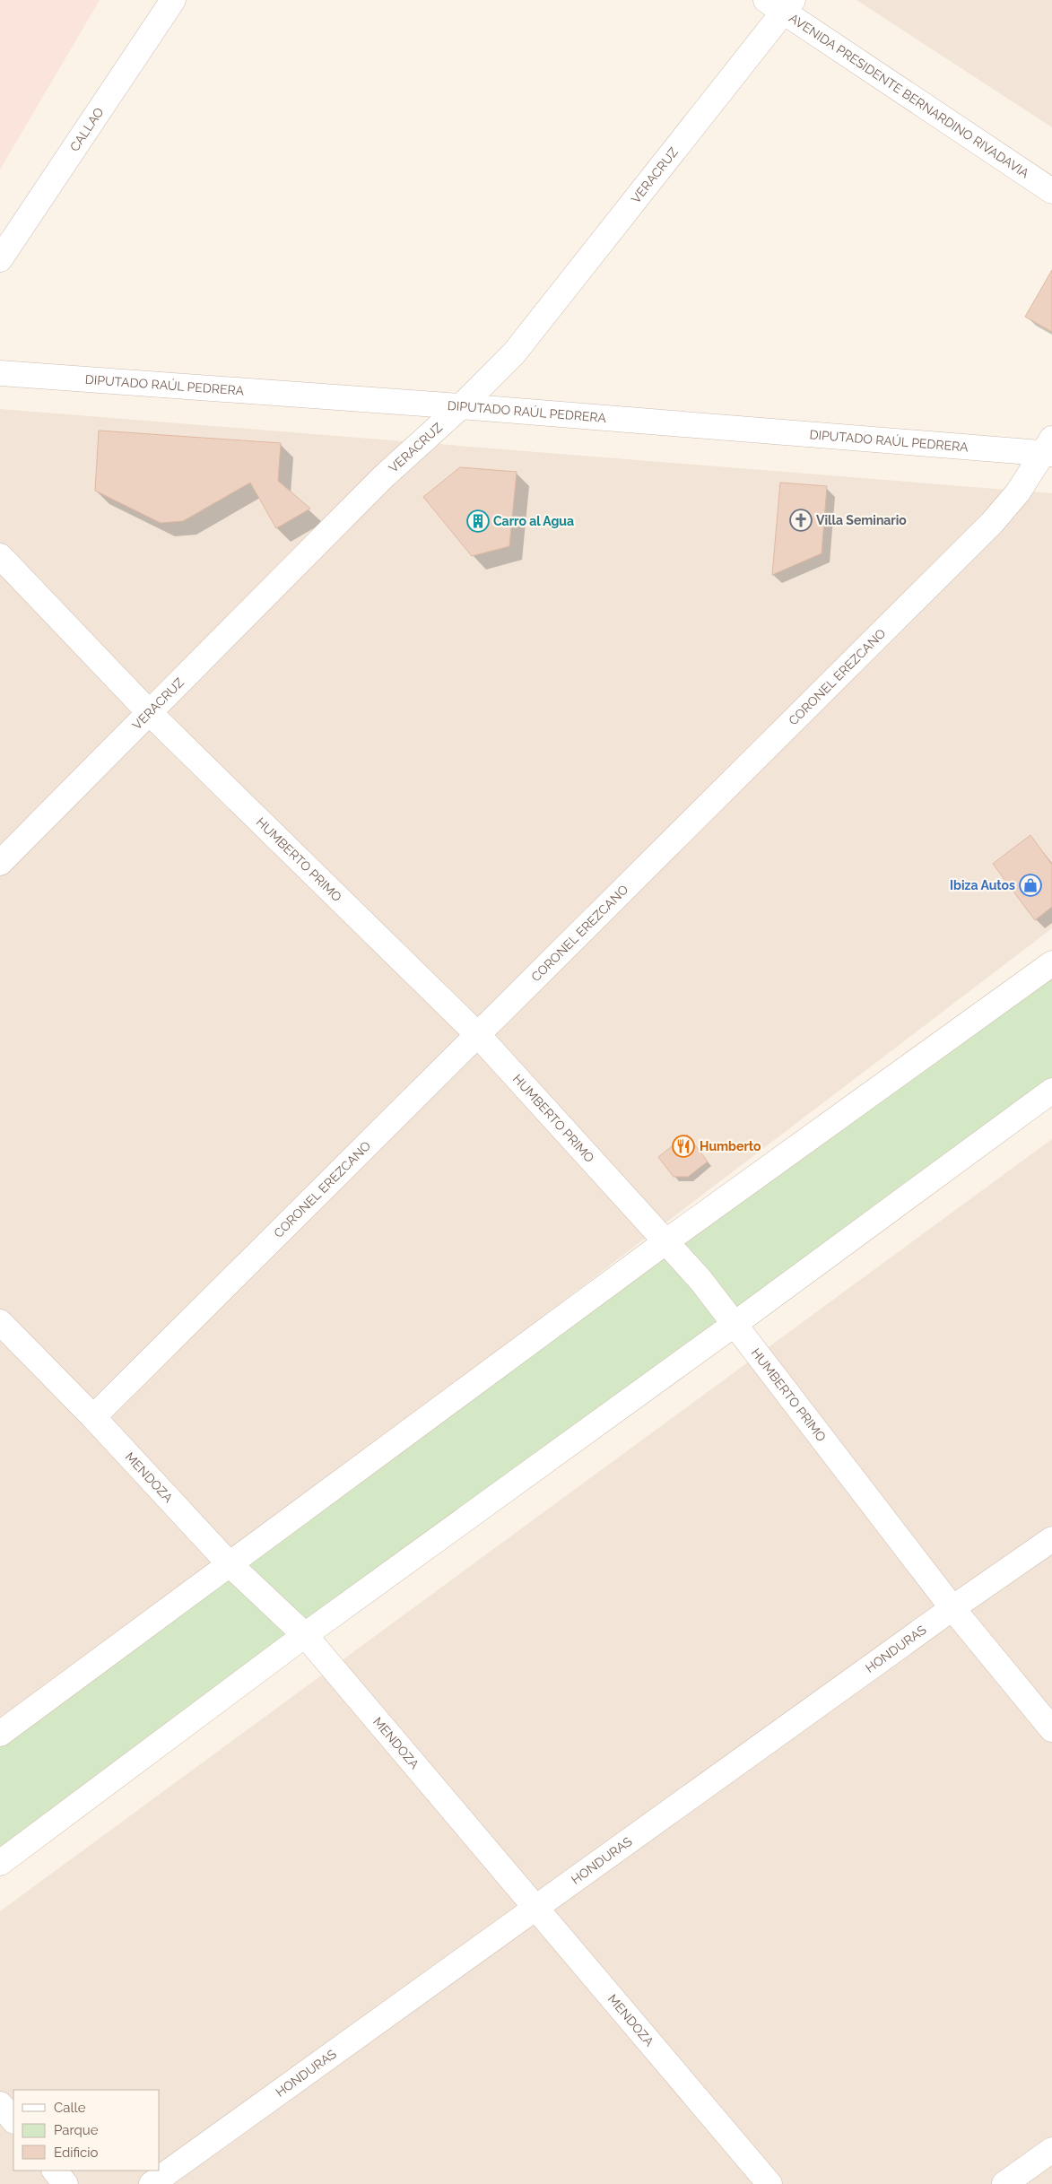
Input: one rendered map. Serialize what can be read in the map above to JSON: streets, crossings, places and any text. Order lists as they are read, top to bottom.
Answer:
{
  "streets": {
    "street": [
      "AVENIDA PRESIDENTE BERNARDINO RIVADAVIA",
      "CALLAO",
      "VERACRUZ",
      "DIPUTADO RAÚL PEDRERA",
      "CORONEL EREZCANO",
      "HUMBERTO PRIMO",
      "MENDOZA",
      "HONDURAS"
    ]
  },
  "crossings": [
    ["AVENIDA PRESIDENTE BERNARDINO RIVADAVIA", "VERACRUZ"],
    ["VERACRUZ", "DIPUTADO RAÚL PEDRERA"],
    ["VERACRUZ", "HUMBERTO PRIMO"],
    ["DIPUTADO RAÚL PEDRERA", "CORONEL EREZCANO"],
    ["CORONEL EREZCANO", "HUMBERTO PRIMO"],
    ["CORONEL EREZCANO", "MENDOZA"],
    ["HUMBERTO PRIMO", "HONDURAS"],
    ["MENDOZA", "HONDURAS"]
  ],
  "places": {
    "church": ["Villa Seminario"],
    "building": ["Carro al Agua"],
    "shop": ["Ibiza Autos"],
    "restaurant": ["Humberto"]
  },
  "legend": ["Calle", "Parque", "Edificio"]
}
